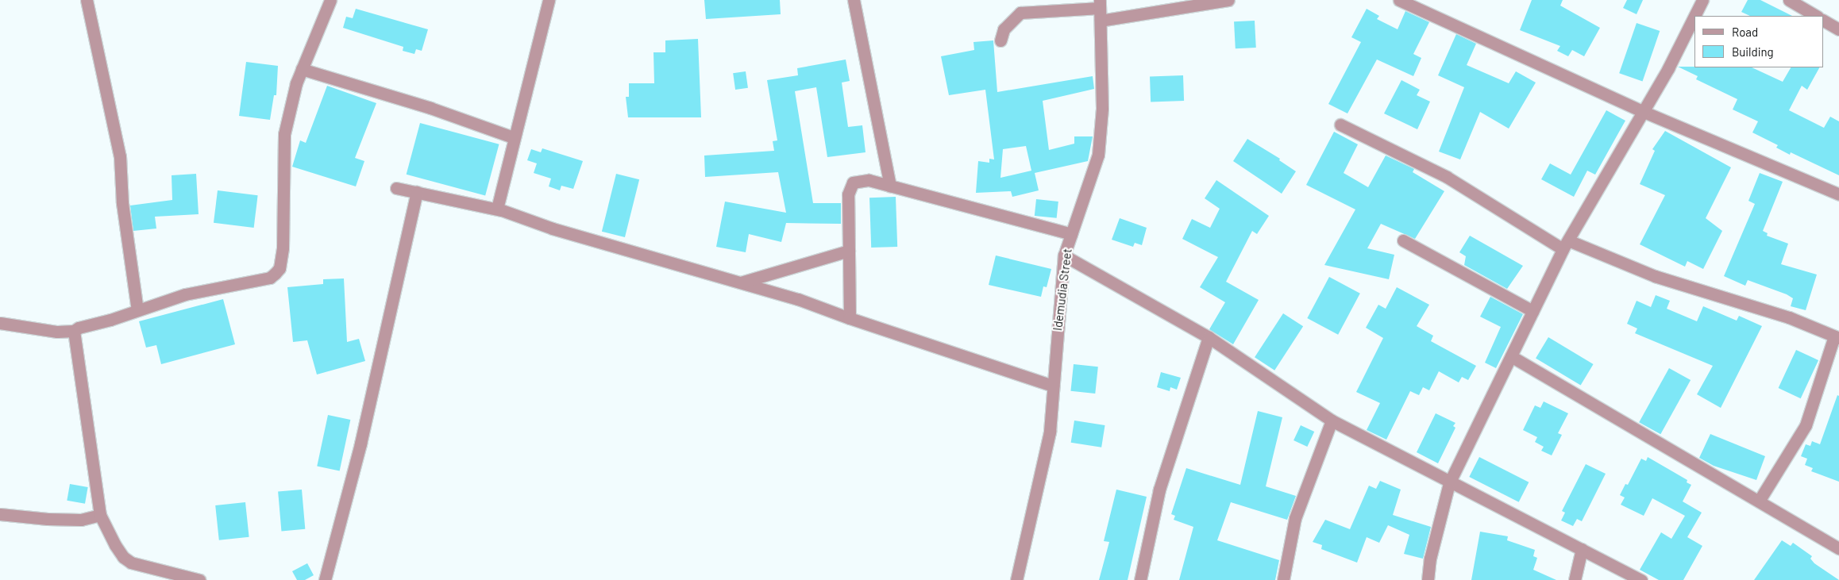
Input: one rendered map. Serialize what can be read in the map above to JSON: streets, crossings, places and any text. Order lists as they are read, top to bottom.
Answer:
{
  "streets": {
    "street": ["Idemudia Street"]
  },
  "legend": ["Road", "Building"]
}
